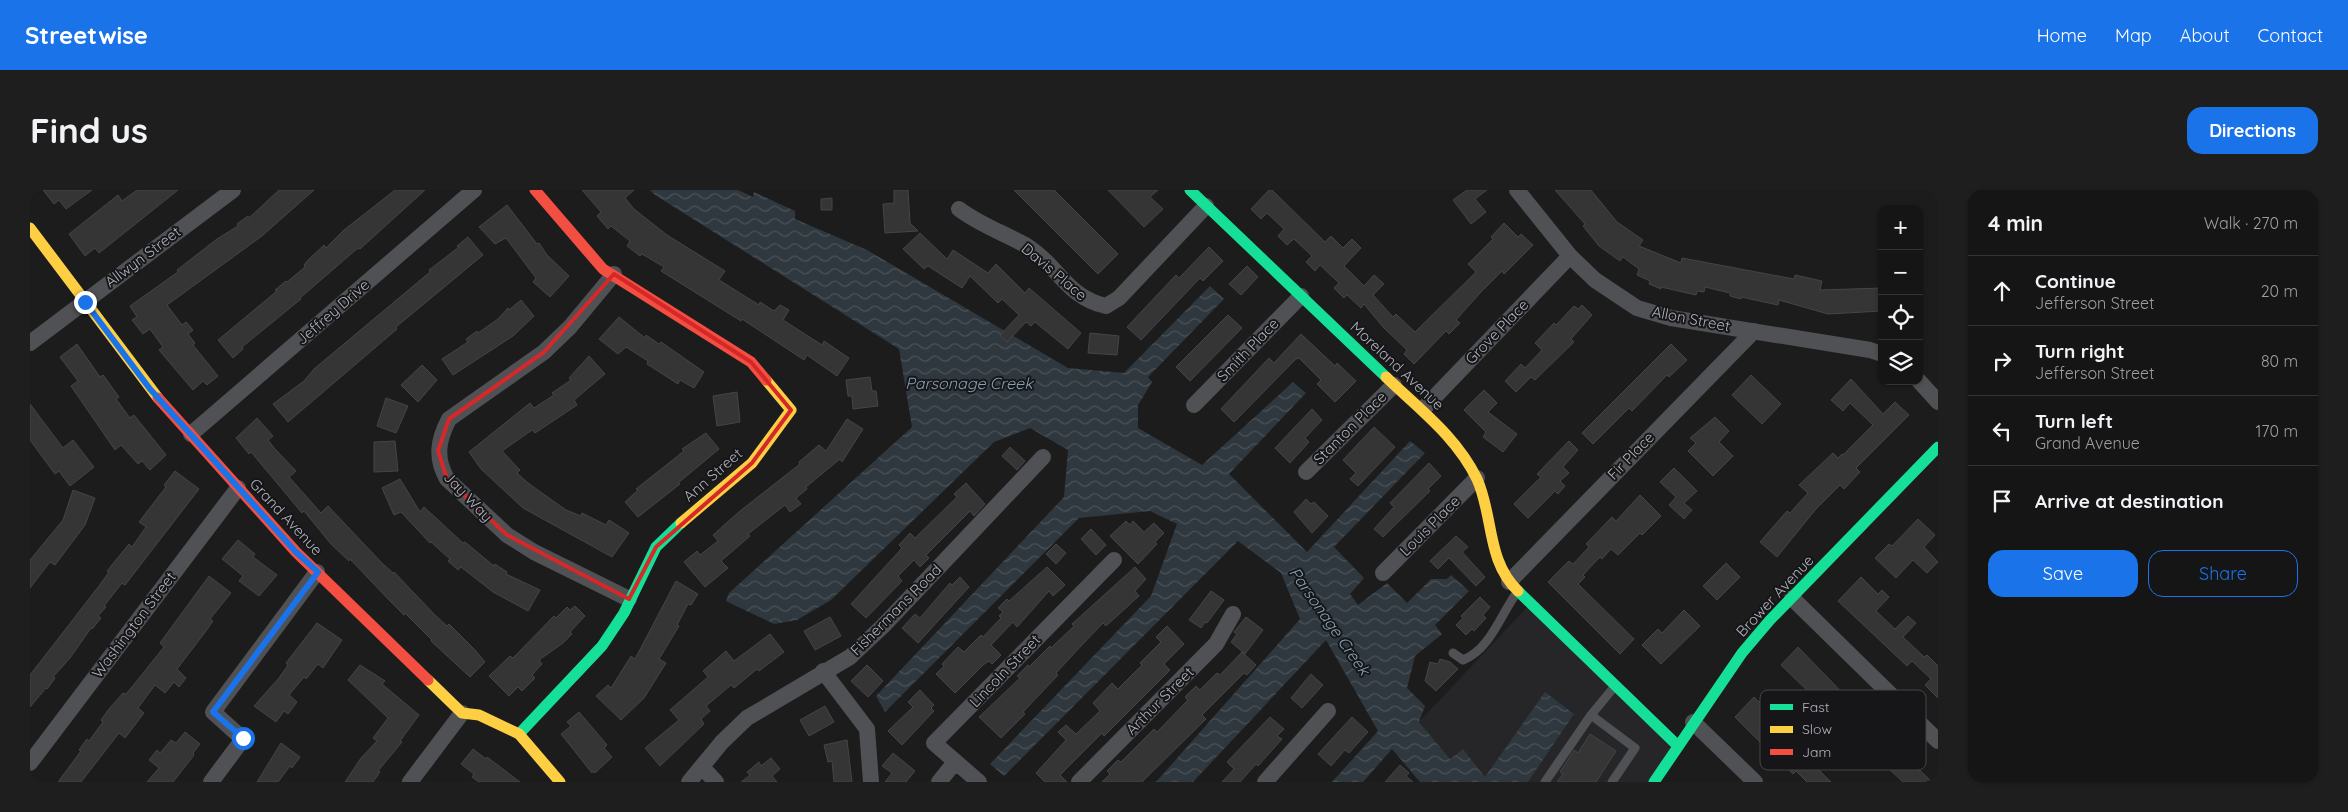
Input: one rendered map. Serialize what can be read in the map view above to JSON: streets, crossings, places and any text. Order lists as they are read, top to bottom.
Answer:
{
  "streets": {
    "street": [
      "Allwyn Street",
      "Davis Place",
      "Jeffrey Drive",
      "Allon Street",
      "Grove Place",
      "Smith Place",
      "Moreland Avenue",
      "Stanton Place",
      "Fir Place",
      "Ann Street",
      "Jay Way",
      "Grand Avenue",
      "Louis Place",
      "Brower Avenue",
      "Fishermans Road",
      "Washington Street",
      "Lincoln Street",
      "Arthur Street"
    ]
  },
  "crossings": [
    ["Allwyn Street", "Grand Avenue"],
    ["Davis Place", "Moreland Avenue"],
    ["Jeffrey Drive", "Grand Avenue"],
    ["Allon Street", "Grove Place"],
    ["Allon Street", "Fir Place"],
    ["Grove Place", "Moreland Avenue"],
    ["Smith Place", "Moreland Avenue"],
    ["Moreland Avenue", "Stanton Place"],
    ["Moreland Avenue", "Fir Place"],
    ["Moreland Avenue", "Louis Place"],
    ["Moreland Avenue", "Brower Avenue"],
    ["Ann Street", "Jay Way"],
    ["Grand Avenue", "Washington Street"]
  ],
  "water": ["Parsonage Creek"],
  "legend": ["Fast", "Slow", "Jam"],
  "page": {
    "header": "Streetwise",
    "nav": [
      "Home",
      "Map",
      "About",
      "Contact"
    ],
    "buttons": [
      "Directions",
      ["Save", "Share"]
    ],
    "title": "Find us",
    "heading": ["4 min", "Walk · 270 m"],
    "map_buttons": ["+", "−"],
    "list": [
      ["Continue", "Jefferson Street", "20 m"],
      ["Turn right", "Jefferson Street", "80 m"],
      ["Turn left", "Grand Avenue", "170 m"],
      "Arrive at destination"
    ]
  }
}
